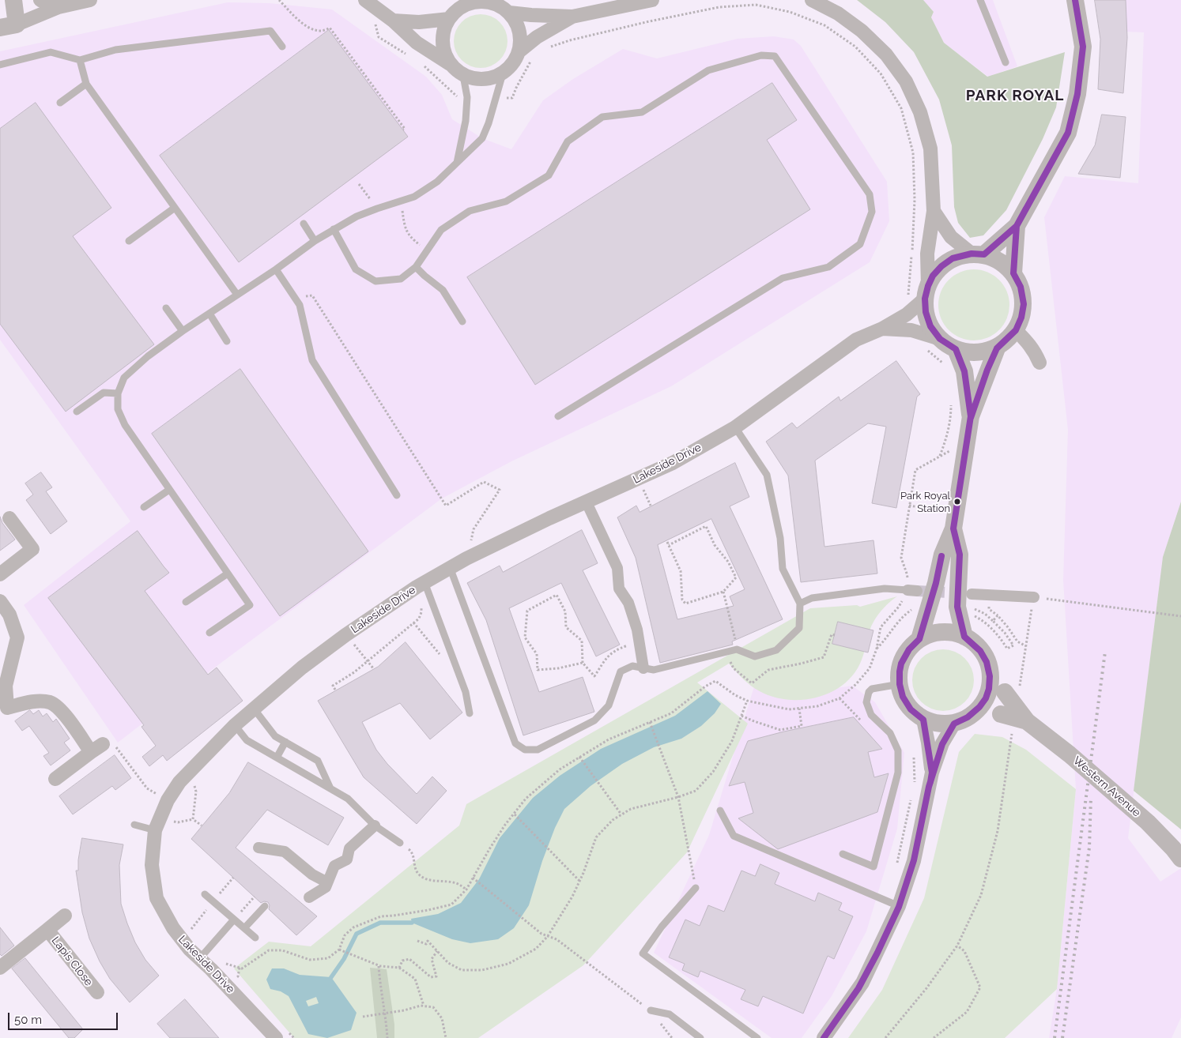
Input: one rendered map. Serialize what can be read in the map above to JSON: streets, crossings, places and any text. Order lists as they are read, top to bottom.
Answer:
{
  "streets": {
    "street": ["Lakeside Drive", "Western Avenue", "Lapis Close"]
  },
  "districts": ["PARK ROYAL"],
  "places": ["Park Royal Station"],
  "scale_bar": "50 m"
}
